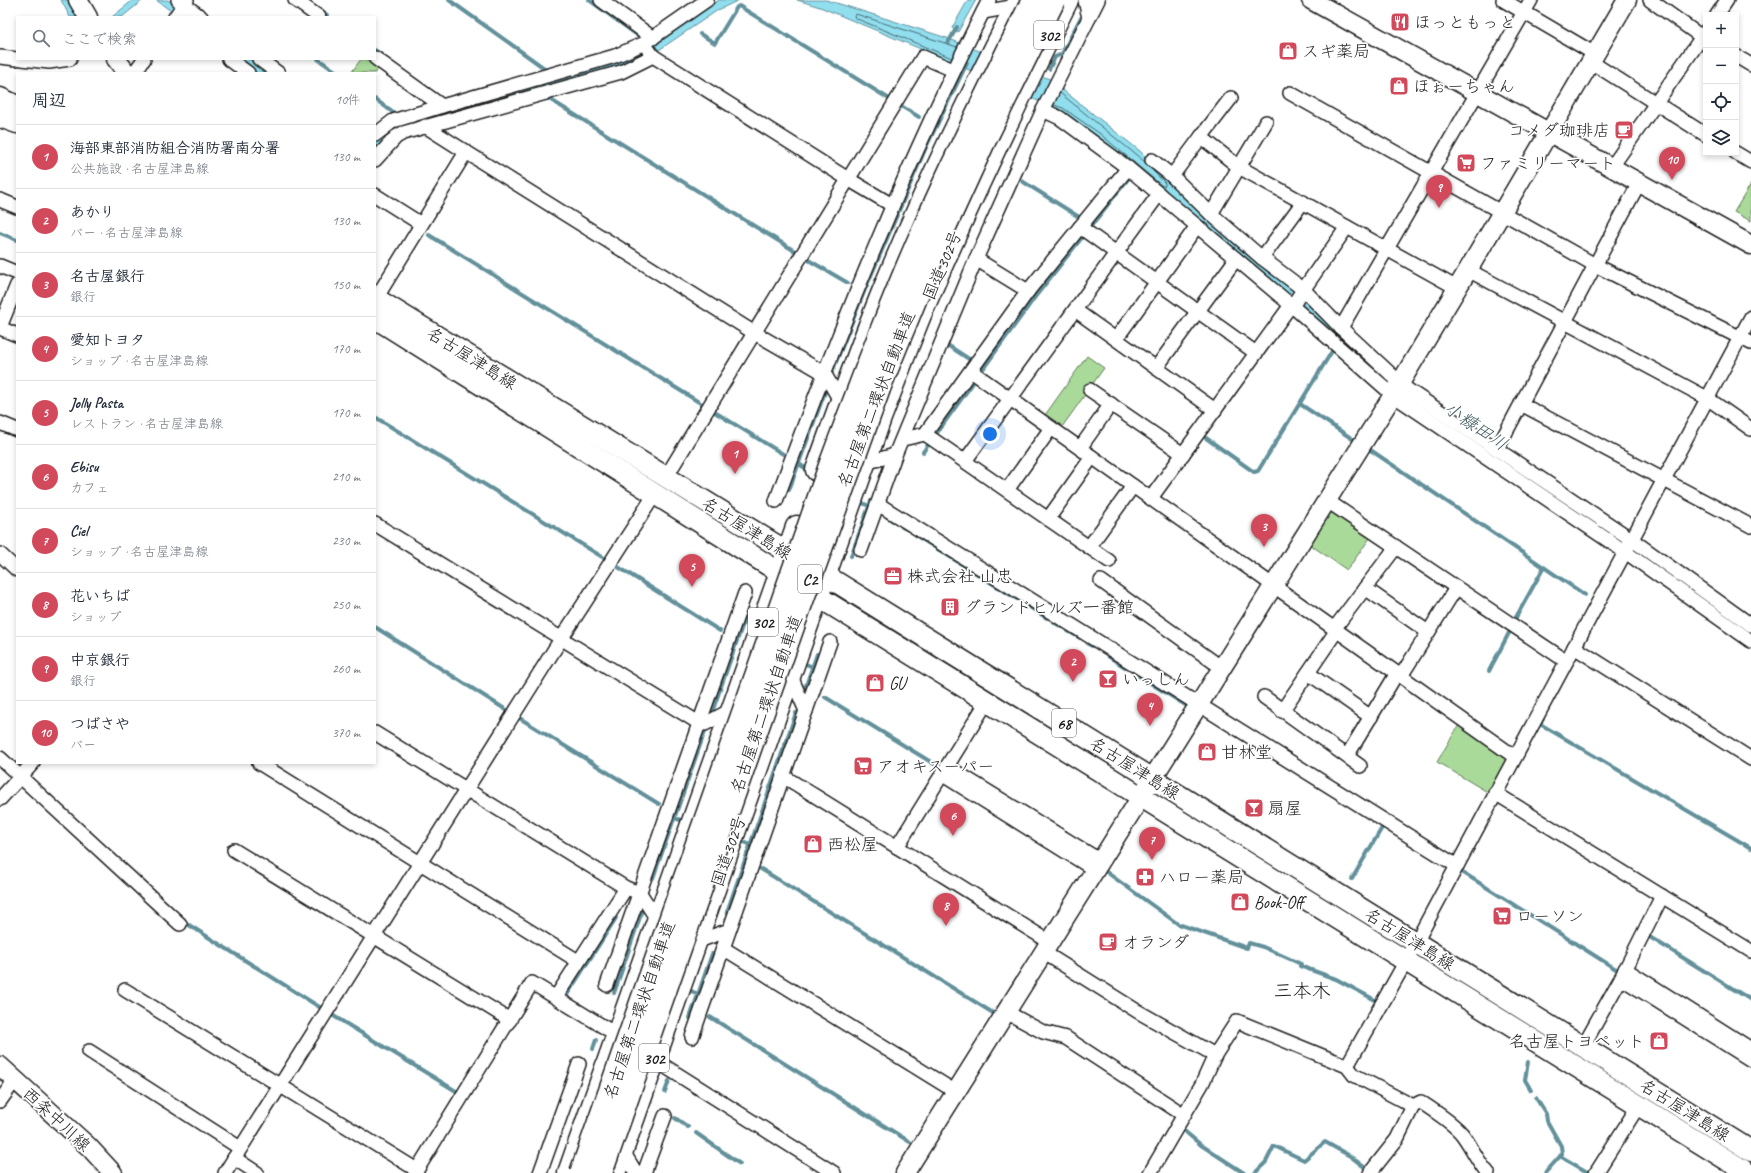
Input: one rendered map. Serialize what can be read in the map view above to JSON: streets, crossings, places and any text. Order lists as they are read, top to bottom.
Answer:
{
  "streets": {
    "highway": [
      "302",
      "国道302号",
      "名古屋第二環状自動車道",
      "C2"
    ],
    "main road": ["名古屋津島線", "68"],
    "street": ["西条中川線"]
  },
  "crossings": [
    ["302", "名古屋津島線"],
    ["302", "名古屋第二環状自動車道"],
    ["国道302号", "名古屋津島線"]
  ],
  "districts": ["三本木"],
  "water": ["小糠田川"],
  "places": {
    "restaurant": ["ほっともっと"],
    "shop": [
      "スギ薬局",
      "ほぉーちゃん",
      "GU",
      "甘林堂",
      "西松屋",
      "Book-Off",
      "名古屋トヨペット"
    ],
    "cafe": ["コメダ珈琲店", "オランダ"],
    "supermarket": ["ファミリーマート", "アオキスーパー", "ローソン"],
    "office": ["株式会社 山忠"],
    "building": ["グランドヒルズ一番館"],
    "bar": ["いっしん", "扇屋"],
    "pharmacy": ["ハロー薬局"]
  },
  "page": {
    "map_buttons": ["+", "−"],
    "search": "ここで検索",
    "heading": ["周辺", "10件"],
    "list": [
      {
        "mark": "1",
        "name": "海部東部消防組合消防署南分署",
        "note": "公共施設 · 名古屋津島線",
        "value": "130 m"
      },
      {
        "mark": "2",
        "name": "あかり",
        "note": "バー · 名古屋津島線",
        "value": "130 m"
      },
      {
        "mark": "3",
        "name": "名古屋銀行",
        "note": "銀行",
        "value": "150 m"
      },
      {
        "mark": "4",
        "name": "愛知トヨタ",
        "note": "ショップ · 名古屋津島線",
        "value": "170 m"
      },
      {
        "mark": "5",
        "name": "Jolly Pasta",
        "note": "レストラン · 名古屋津島線",
        "value": "170 m"
      },
      {
        "mark": "6",
        "name": "Ebisu",
        "note": "カフェ",
        "value": "210 m"
      },
      {
        "mark": "7",
        "name": "Ciel",
        "note": "ショップ · 名古屋津島線",
        "value": "230 m"
      },
      {
        "mark": "8",
        "name": "花いちば",
        "note": "ショップ",
        "value": "250 m"
      },
      {
        "mark": "9",
        "name": "中京銀行",
        "note": "銀行",
        "value": "260 m"
      },
      {
        "mark": "10",
        "name": "つばさや",
        "note": "バー",
        "value": "370 m"
      }
    ],
    "pins": [
      "10",
      "9",
      "1",
      "3",
      "5",
      "2",
      "4",
      "6",
      "7",
      "8"
    ]
  }
}
